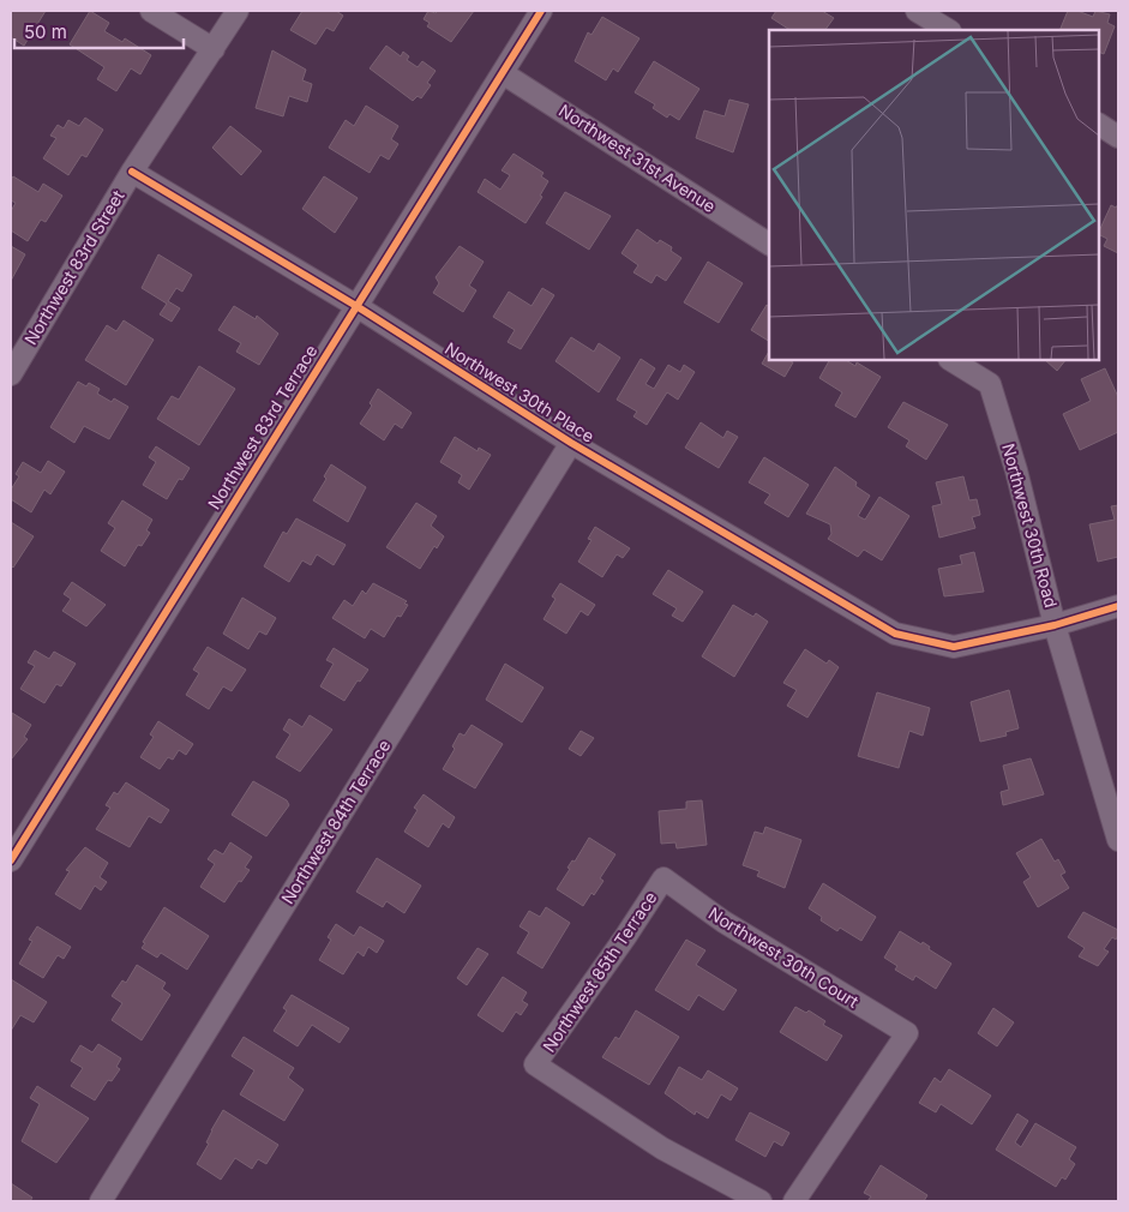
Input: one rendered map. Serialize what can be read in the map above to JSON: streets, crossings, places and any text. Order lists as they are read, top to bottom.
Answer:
{
  "streets": {
    "street": [
      "Northwest 31st Avenue",
      "Northwest 83rd Street",
      "Northwest 30th Place",
      "Northwest 83rd Terrace",
      "Northwest 30th Road",
      "Northwest 84th Terrace",
      "Northwest 30th Court",
      "Northwest 85th Terrace"
    ]
  },
  "crossings": [
    ["Northwest 31st Avenue", "Northwest 83rd Terrace"],
    ["Northwest 83rd Street", "Northwest 30th Place"],
    ["Northwest 30th Place", "Northwest 83rd Terrace"],
    ["Northwest 30th Place", "Northwest 30th Road"],
    ["Northwest 30th Place", "Northwest 84th Terrace"],
    ["Northwest 30th Court", "Northwest 85th Terrace"]
  ],
  "scale_bar": "50 m"
}
